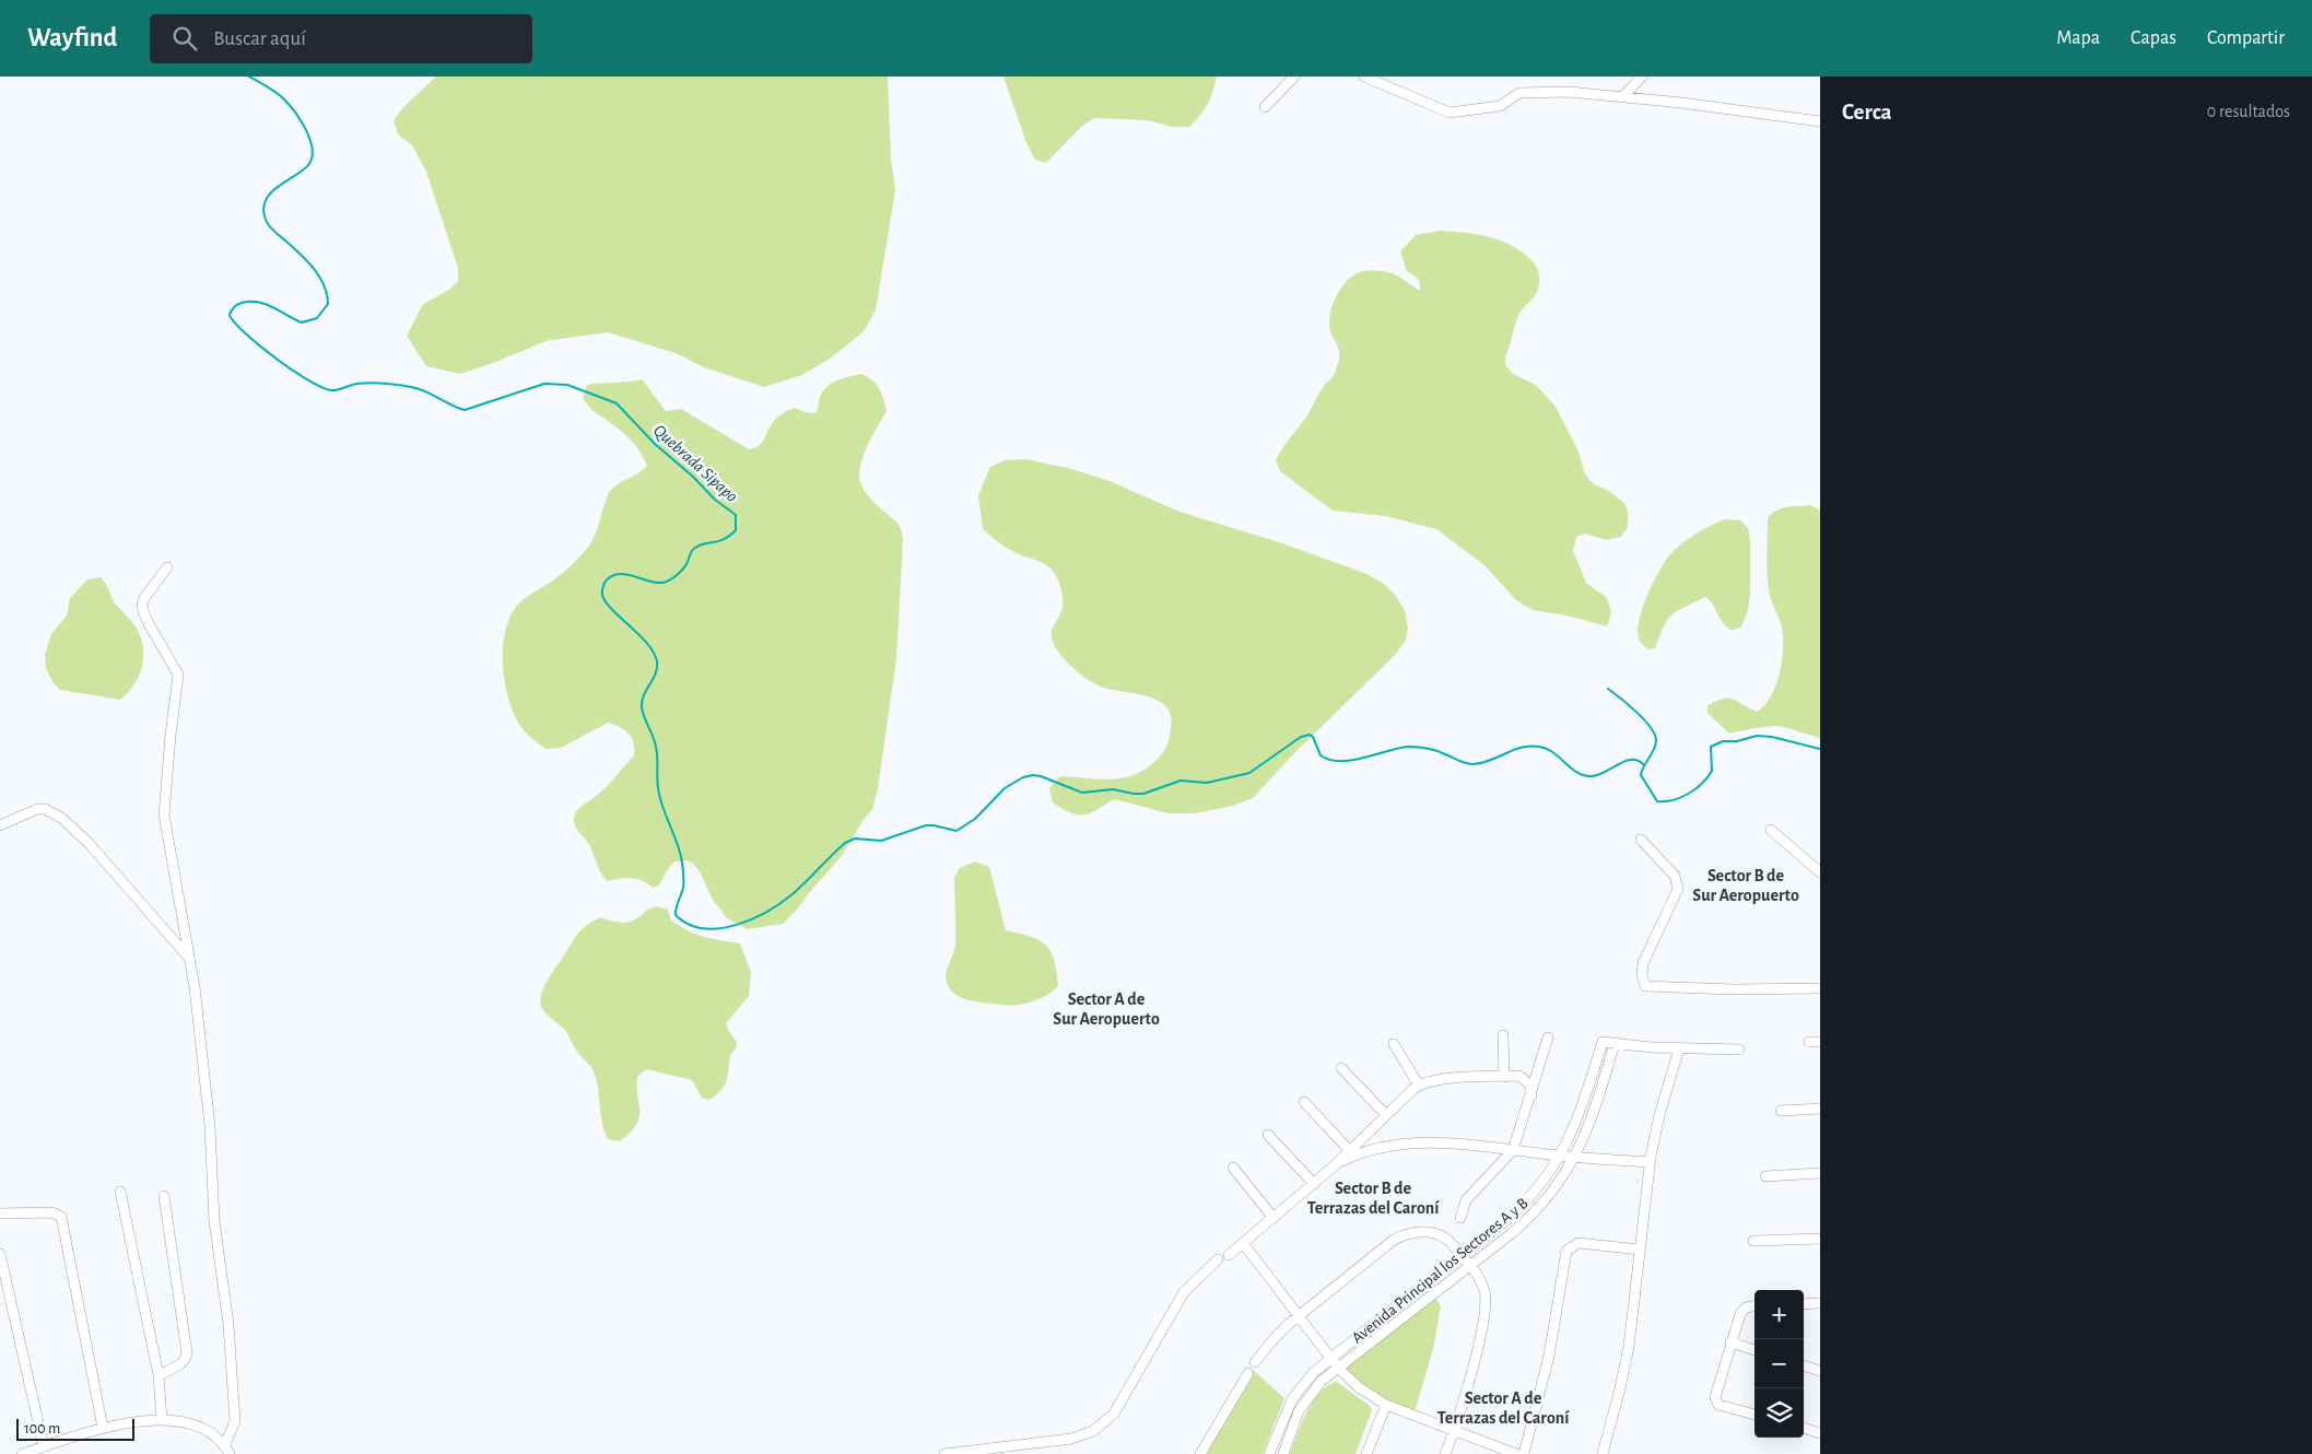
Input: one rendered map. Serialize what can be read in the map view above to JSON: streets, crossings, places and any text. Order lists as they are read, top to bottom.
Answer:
{
  "streets": {
    "street": ["Avenida Principal los Sectores A y B"]
  },
  "districts": [
    "Sector B de Sur Aeropuerto",
    "Sector A de Sur Aeropuerto",
    "Sector B de Terrazas del Caroní",
    "Sector A de Terrazas del Caroní"
  ],
  "water": ["Quebrada Sipapo"],
  "scale_bar": "100 m",
  "page": {
    "header": "Wayfind",
    "search": "Buscar aquí",
    "nav": ["Mapa", "Capas", "Compartir"],
    "heading": ["Cerca", "0 resultados"],
    "map_buttons": ["+", "−"],
    "scale": "100 m"
  }
}
